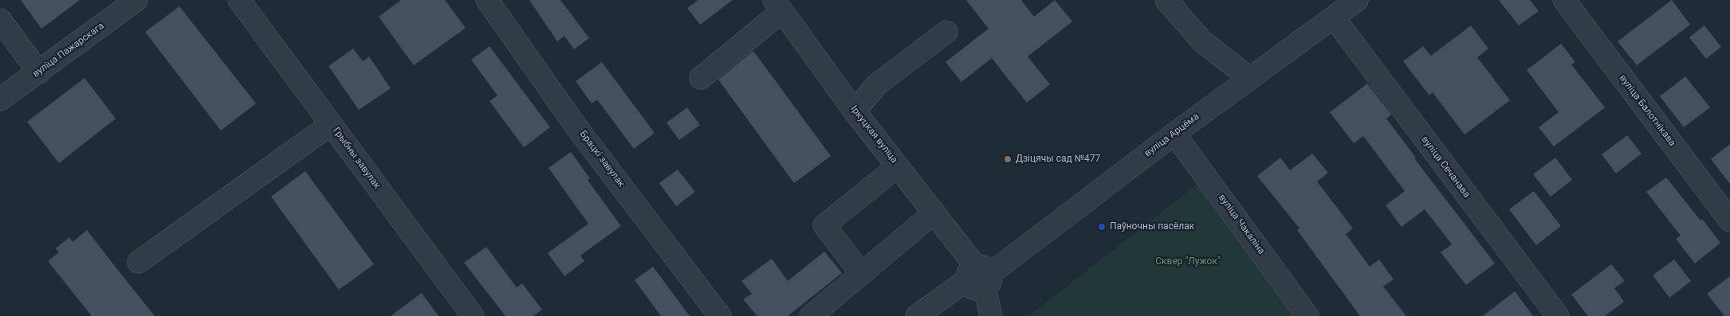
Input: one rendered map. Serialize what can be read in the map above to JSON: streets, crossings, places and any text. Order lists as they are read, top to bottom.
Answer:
{
  "streets": {
    "street": [
      "вуліца Пажарскага",
      "вуліца Балотнікава",
      "Іркуцкая вуліца",
      "вуліца Арцёма",
      "Грыбны завулак",
      "Брацкі завулак",
      "вуліца Сечанава",
      "вуліца Чакаліна"
    ]
  },
  "crossings": [
    ["Іркуцкая вуліца", "вуліца Арцёма"],
    ["вуліца Арцёма", "вуліца Сечанава"],
    ["вуліца Арцёма", "вуліца Чакаліна"]
  ],
  "parks": ["Сквер \"Лужок\""],
  "places": ["Дзіцячы сад №477", "Паўночны пасёлак"]
}
